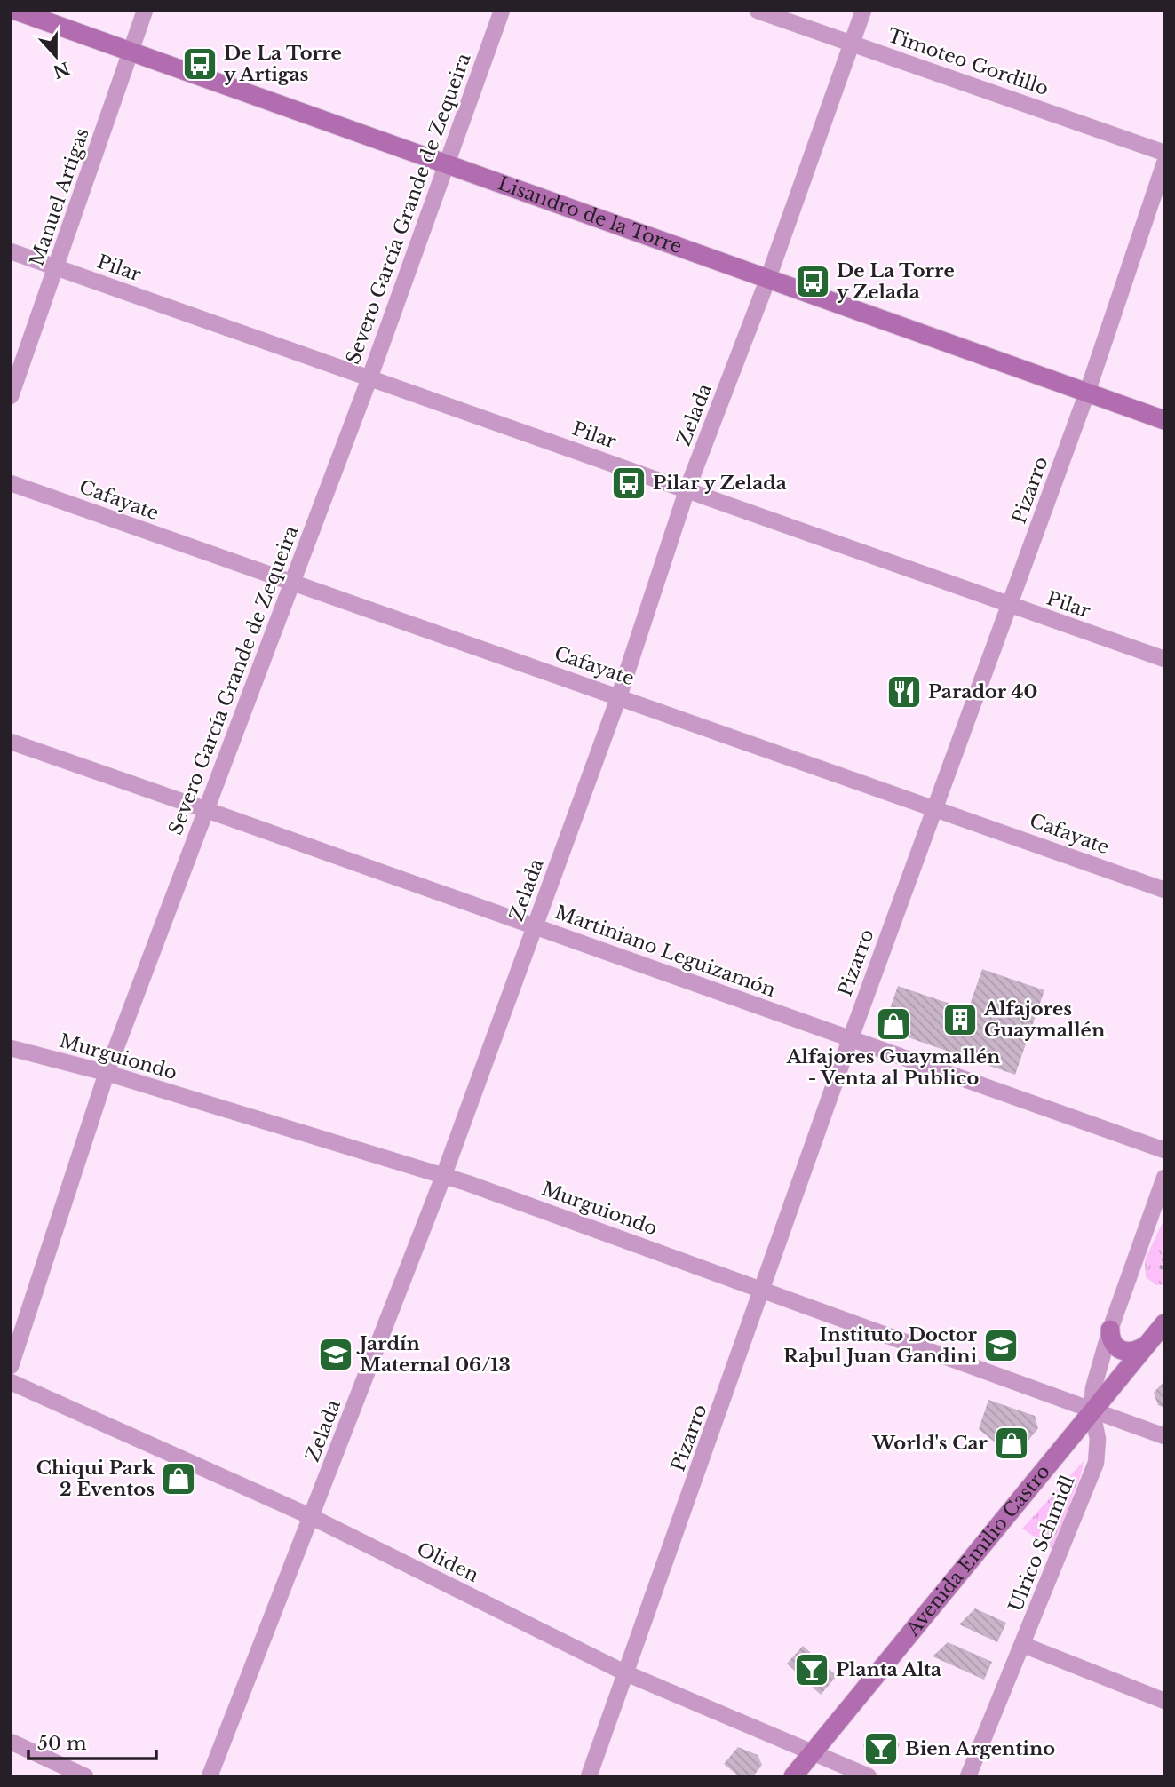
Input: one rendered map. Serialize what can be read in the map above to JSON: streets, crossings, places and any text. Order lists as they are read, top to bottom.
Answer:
{
  "streets": {
    "street": [
      "Timoteo Gordillo",
      "Manuel Artigas",
      "Severo García Grande de Zequeira",
      "Lisandro de la Torre",
      "Pilar",
      "Zelada",
      "Pizarro",
      "Cafayate",
      "Martiniano Leguizamón",
      "Murguiondo",
      "Ulrico Schmidl",
      "Avenida Emilio Castro",
      "Oliden"
    ]
  },
  "crossings": [
    ["Timoteo Gordillo", "Zelada"],
    ["Manuel Artigas", "Lisandro de la Torre"],
    ["Manuel Artigas", "Pilar"],
    ["Severo García Grande de Zequeira", "Lisandro de la Torre"],
    ["Severo García Grande de Zequeira", "Pilar"],
    ["Severo García Grande de Zequeira", "Cafayate"],
    ["Severo García Grande de Zequeira", "Martiniano Leguizamón"],
    ["Severo García Grande de Zequeira", "Murguiondo"],
    ["Lisandro de la Torre", "Zelada"],
    ["Lisandro de la Torre", "Pizarro"],
    ["Pilar", "Zelada"],
    ["Pilar", "Pizarro"],
    ["Zelada", "Cafayate"],
    ["Zelada", "Martiniano Leguizamón"],
    ["Zelada", "Murguiondo"],
    ["Zelada", "Oliden"],
    ["Pizarro", "Cafayate"],
    ["Pizarro", "Martiniano Leguizamón"],
    ["Pizarro", "Murguiondo"],
    ["Pizarro", "Oliden"],
    ["Murguiondo", "Ulrico Schmidl"],
    ["Murguiondo", "Avenida Emilio Castro"],
    ["Ulrico Schmidl", "Avenida Emilio Castro"],
    ["Avenida Emilio Castro", "Oliden"]
  ],
  "places": {
    "bus stop": ["De La Torre y Artigas", "De La Torre y Zelada", "Pilar y Zelada"],
    "restaurant": ["Parador 40"],
    "building": ["Alfajores Guaymallén"],
    "shop": ["Alfajores Guaymallén - Venta al Publico", "World's Car", "Chiqui Park 2 Eventos"],
    "school or university": ["Instituto Doctor Raþul Juan Gandini", "Jardín Maternal 06/13"],
    "bar": ["Planta Alta", "Bien Argentino"]
  },
  "scale_bar": "50 m",
  "north": "bottom"
}
